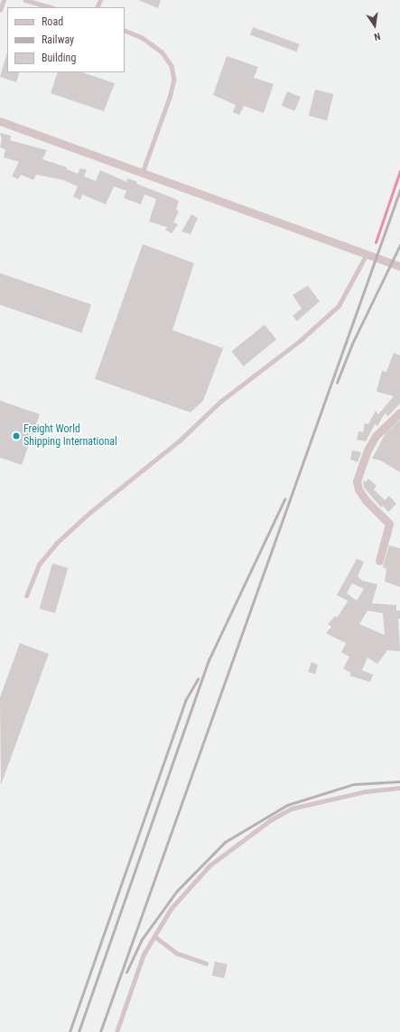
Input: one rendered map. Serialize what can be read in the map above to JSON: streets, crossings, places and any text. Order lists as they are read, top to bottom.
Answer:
{
  "places": ["Freight World Shipping International"],
  "legend": ["Road", "Railway", "Building"],
  "north": "bottom"
}
